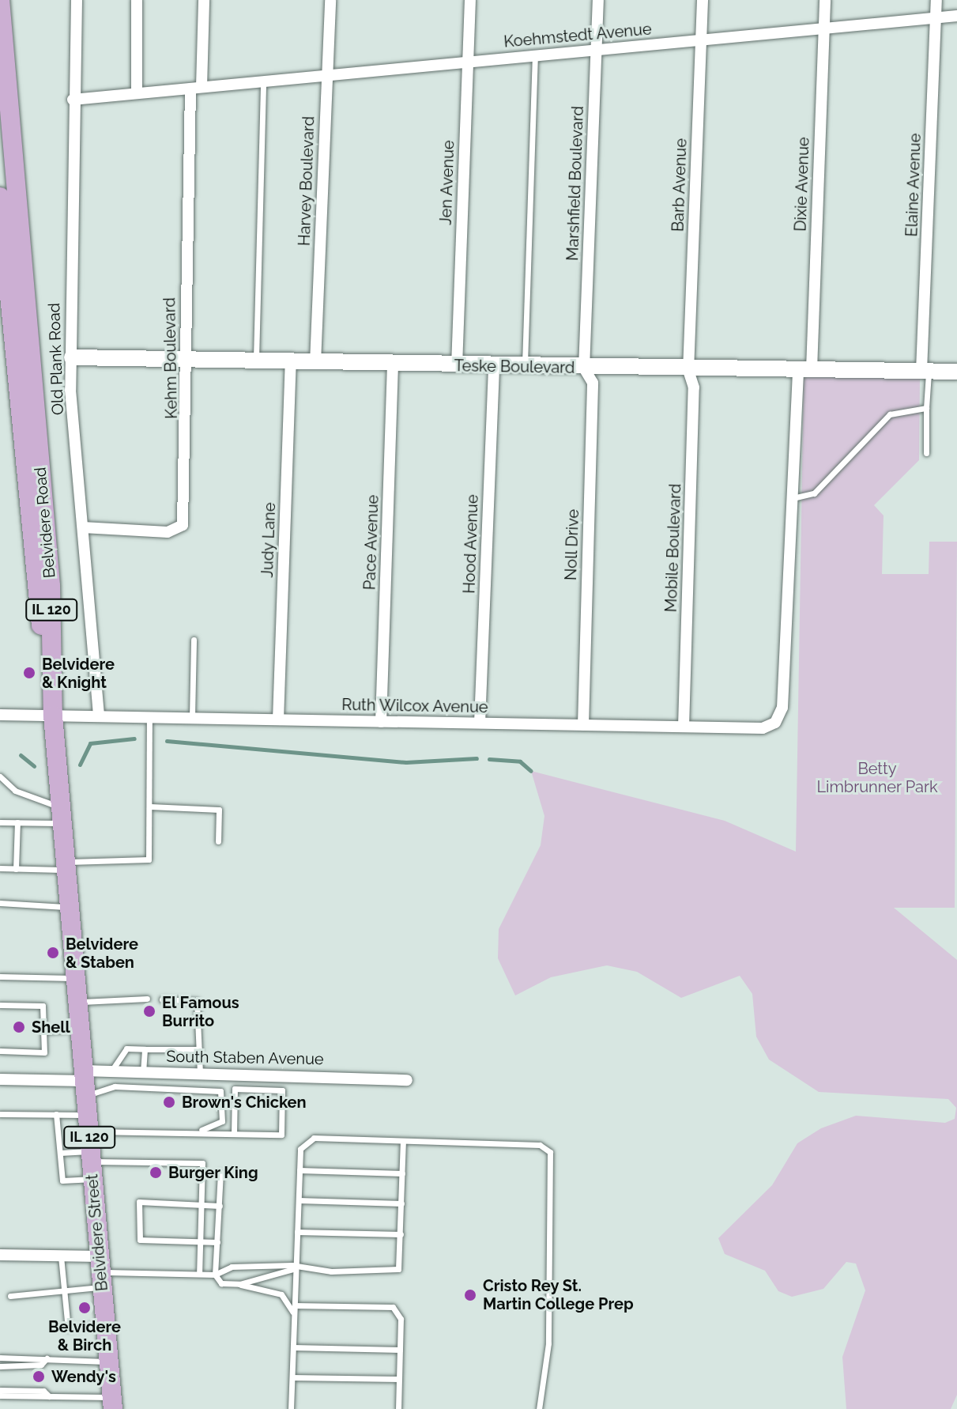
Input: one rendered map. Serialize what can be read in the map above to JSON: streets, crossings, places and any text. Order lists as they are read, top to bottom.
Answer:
{
  "streets": {
    "main road": ["Belvidere Road", "IL 120", "Belvidere Street"],
    "street": [
      "Koehmstedt Avenue",
      "Harvey Boulevard",
      "Jen Avenue",
      "Marshfield Boulevard",
      "Dixie Avenue",
      "Barb Avenue",
      "Elaine Avenue",
      "Kehm Boulevard",
      "Old Plank Road",
      "Teske Boulevard",
      "Judy Lane",
      "Pace Avenue",
      "Hood Avenue",
      "Noll Drive",
      "Mobile Boulevard",
      "Ruth Wilcox Avenue",
      "South Staben Avenue"
    ]
  },
  "crossings": [
    ["Koehmstedt Avenue", "Harvey Boulevard"],
    ["Koehmstedt Avenue", "Jen Avenue"],
    ["Koehmstedt Avenue", "Marshfield Boulevard"],
    ["Koehmstedt Avenue", "Dixie Avenue"],
    ["Koehmstedt Avenue", "Barb Avenue"],
    ["Koehmstedt Avenue", "Elaine Avenue"],
    ["Koehmstedt Avenue", "Kehm Boulevard"],
    ["Koehmstedt Avenue", "Old Plank Road"],
    ["Harvey Boulevard", "Teske Boulevard"],
    ["Jen Avenue", "Teske Boulevard"],
    ["Marshfield Boulevard", "Teske Boulevard"],
    ["Marshfield Boulevard", "Noll Drive"],
    ["Dixie Avenue", "Teske Boulevard"],
    ["Dixie Avenue", "Ruth Wilcox Avenue"],
    ["Barb Avenue", "Teske Boulevard"],
    ["Barb Avenue", "Mobile Boulevard"],
    ["Elaine Avenue", "Teske Boulevard"],
    ["Kehm Boulevard", "Old Plank Road"],
    ["Kehm Boulevard", "Teske Boulevard"],
    ["Old Plank Road", "Teske Boulevard"],
    ["Old Plank Road", "Ruth Wilcox Avenue"],
    ["Teske Boulevard", "Judy Lane"],
    ["Teske Boulevard", "Pace Avenue"],
    ["Teske Boulevard", "Hood Avenue"],
    ["Teske Boulevard", "Noll Drive"],
    ["Teske Boulevard", "Mobile Boulevard"],
    ["Belvidere Road", "Ruth Wilcox Avenue"],
    ["Belvidere Road", "Belvidere Street"],
    ["Judy Lane", "Ruth Wilcox Avenue"],
    ["Pace Avenue", "Ruth Wilcox Avenue"],
    ["Hood Avenue", "Ruth Wilcox Avenue"],
    ["Noll Drive", "Ruth Wilcox Avenue"],
    ["Mobile Boulevard", "Ruth Wilcox Avenue"],
    ["Ruth Wilcox Avenue", "Belvidere Street"],
    ["South Staben Avenue", "Belvidere Street"]
  ],
  "parks": ["Betty Limbrunner Park"],
  "places": [
    "Belvidere & Knight",
    "Belvidere & Staben",
    "El Famous Burrito",
    "Shell",
    "Brown's Chicken",
    "Burger King",
    "Cristo Rey St. Martin College Prep",
    "Belvidere & Birch",
    "Wendy's"
  ]
}
